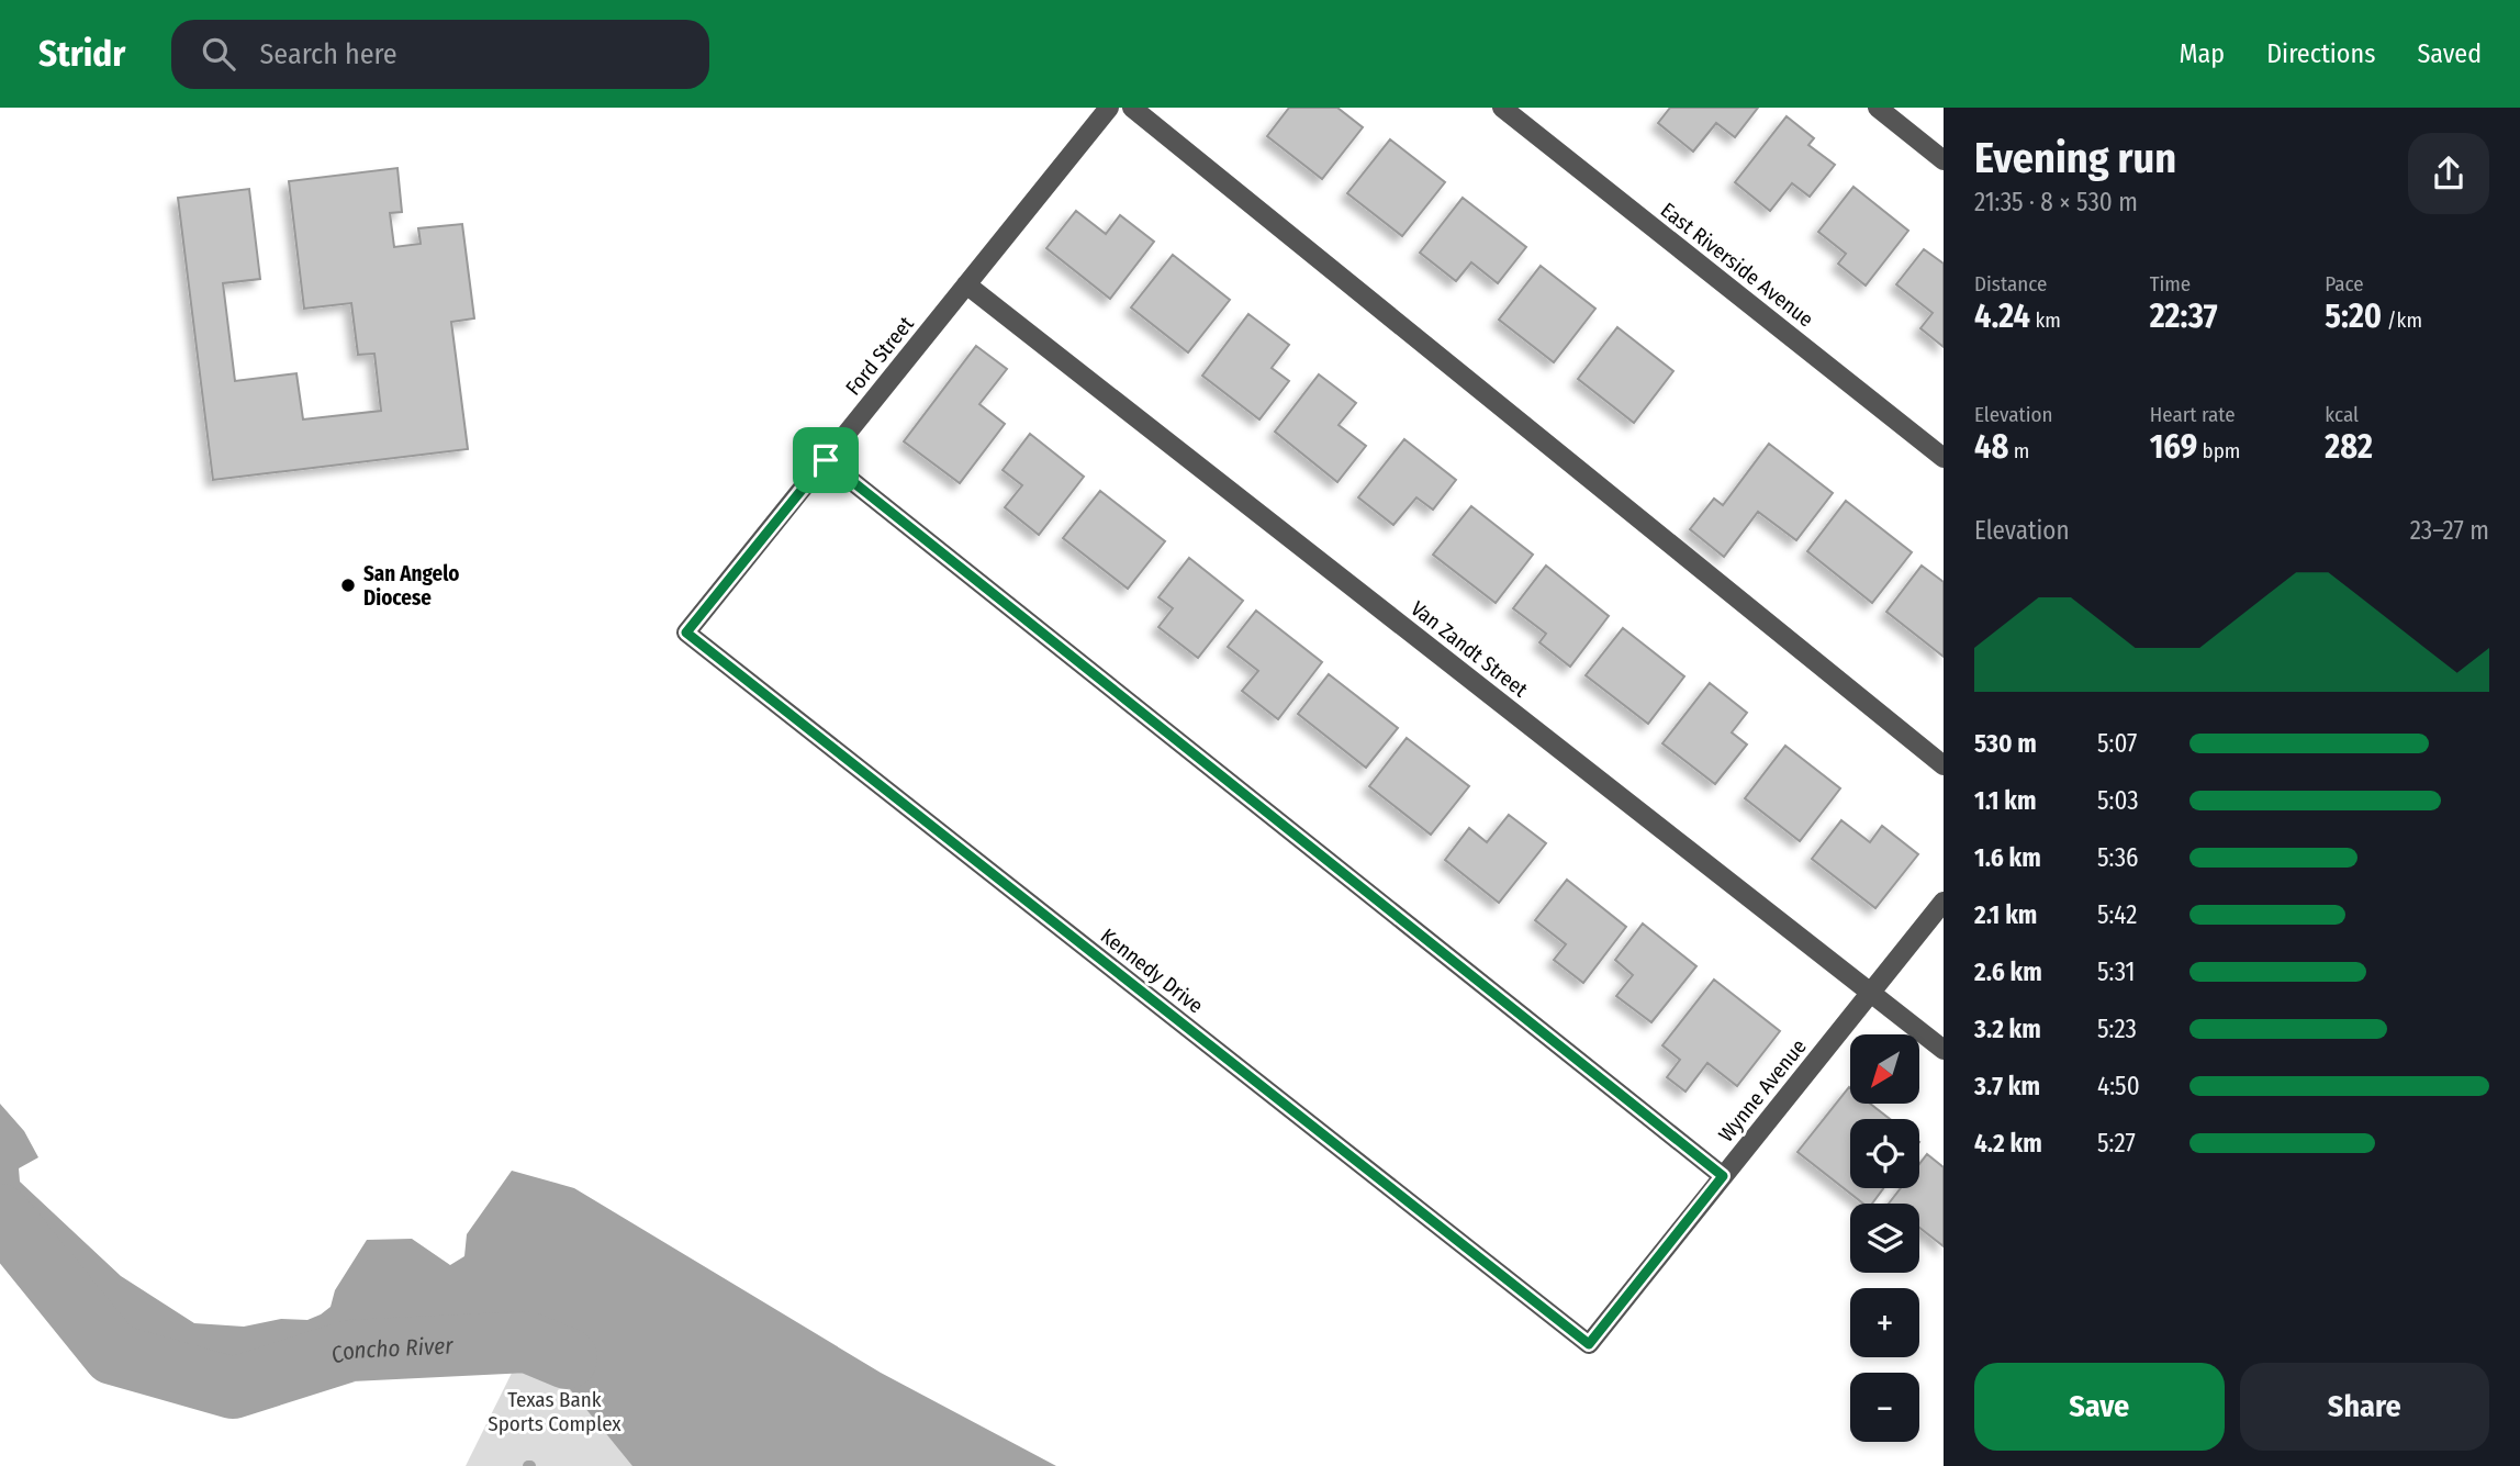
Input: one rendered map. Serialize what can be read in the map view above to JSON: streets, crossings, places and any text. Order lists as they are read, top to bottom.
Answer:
{
  "streets": {
    "street": [
      "East Riverside Avenue",
      "Ford Street",
      "Van Zandt Street",
      "Kennedy Drive",
      "Wynne Avenue"
    ]
  },
  "crossings": [
    ["Ford Street", "Van Zandt Street"],
    ["Ford Street", "Kennedy Drive"],
    ["Van Zandt Street", "Wynne Avenue"],
    ["Kennedy Drive", "Wynne Avenue"]
  ],
  "water": ["Concho River"],
  "parks": ["Texas Bank Sports Complex"],
  "places": ["San Angelo Diocese"],
  "north": "bottom left",
  "page": {
    "header": "Stridr",
    "search": "Search here",
    "nav": ["Map", "Directions", "Saved"],
    "heading": ["Evening run", "21:35 · 8 × 530 m"],
    "stats": [
      ["Distance", "4.24 km"],
      ["Time", "22:37"],
      ["Pace", "5:20 /km"],
      ["Elevation", "48 m"],
      ["Heart rate", "169 bpm"],
      ["kcal", "282"]
    ],
    "chart": ["Elevation", "23–27 m"],
    "list": [
      {
        "name": "530 m",
        "note": "5:07"
      },
      {
        "name": "1.1 km",
        "note": "5:03"
      },
      {
        "name": "1.6 km",
        "note": "5:36"
      },
      {
        "name": "2.1 km",
        "note": "5:42"
      },
      {
        "name": "2.6 km",
        "note": "5:31"
      },
      {
        "name": "3.2 km",
        "note": "5:23"
      },
      {
        "name": "3.7 km",
        "note": "4:50"
      },
      {
        "name": "4.2 km",
        "note": "5:27"
      }
    ],
    "map_buttons": ["+", "−"],
    "buttons": ["Save", "Share"]
  }
}
